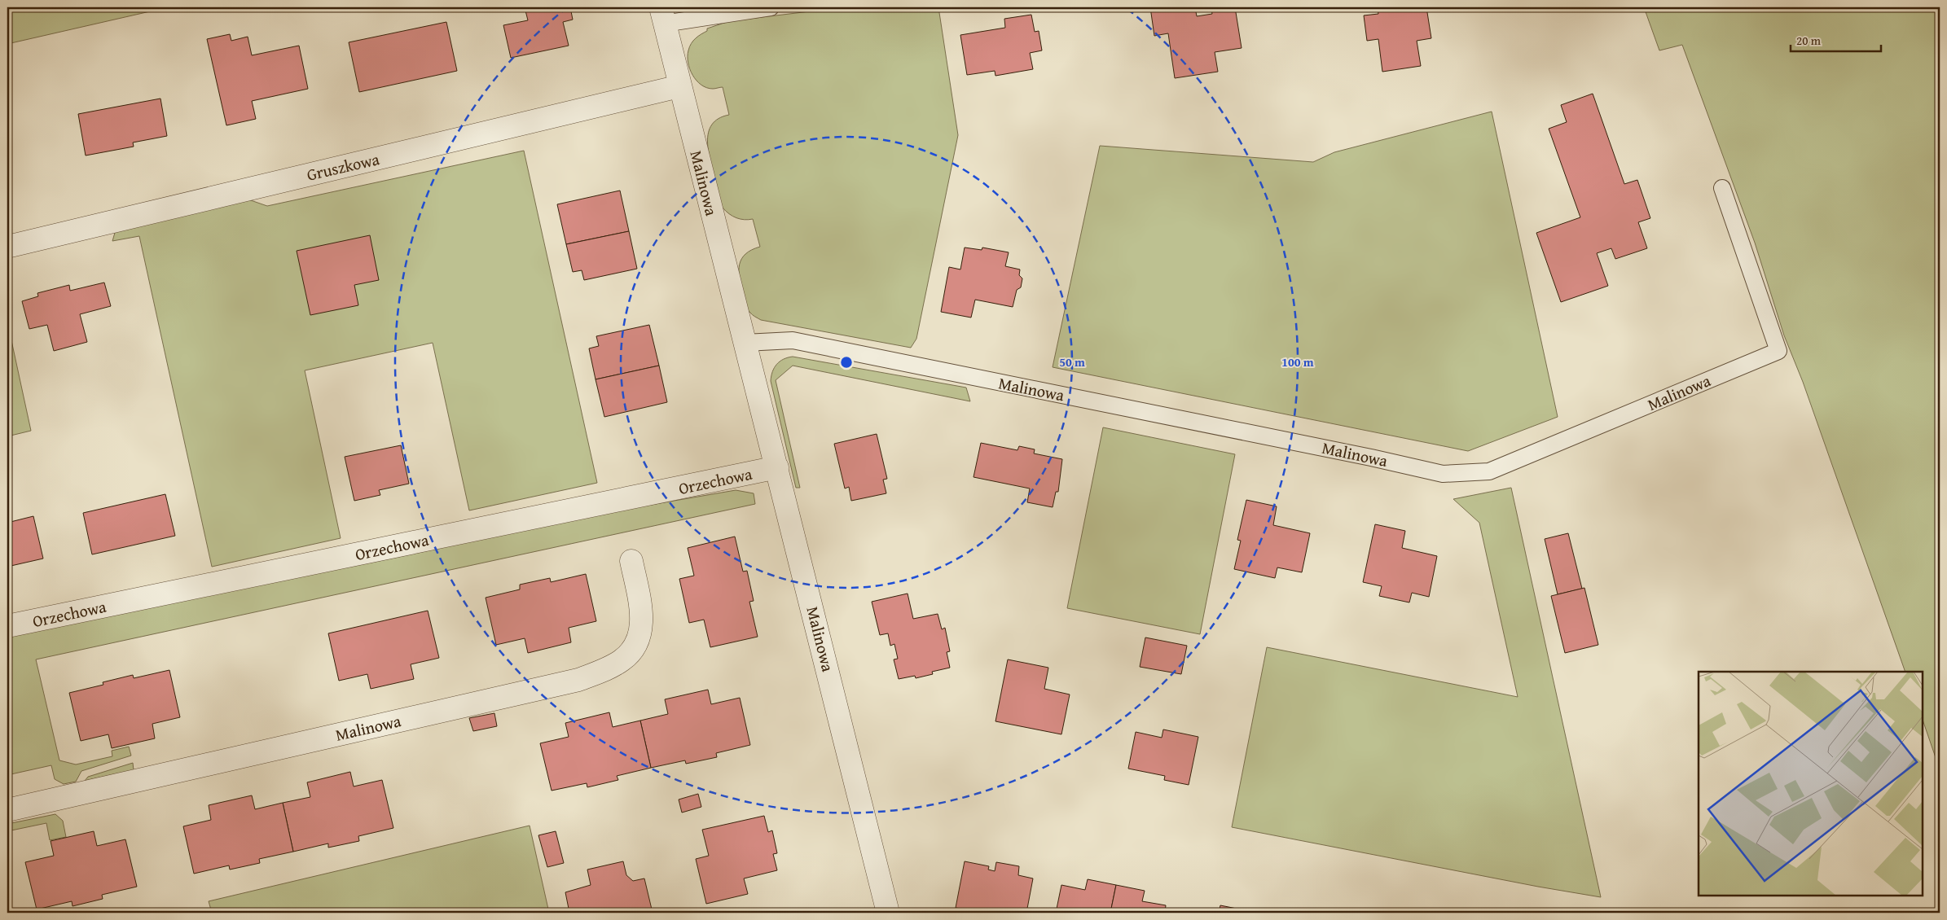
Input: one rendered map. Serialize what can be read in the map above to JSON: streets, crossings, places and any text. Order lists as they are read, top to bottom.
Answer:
{
  "streets": {
    "street": ["Gruszkowa", "Malinowa", "Orzechowa"]
  },
  "crossings": [
    ["Gruszkowa", "Malinowa"],
    ["Malinowa", "Orzechowa"]
  ],
  "scale_bar": "20 m",
  "rings": ["50 m", "100 m"]
}
